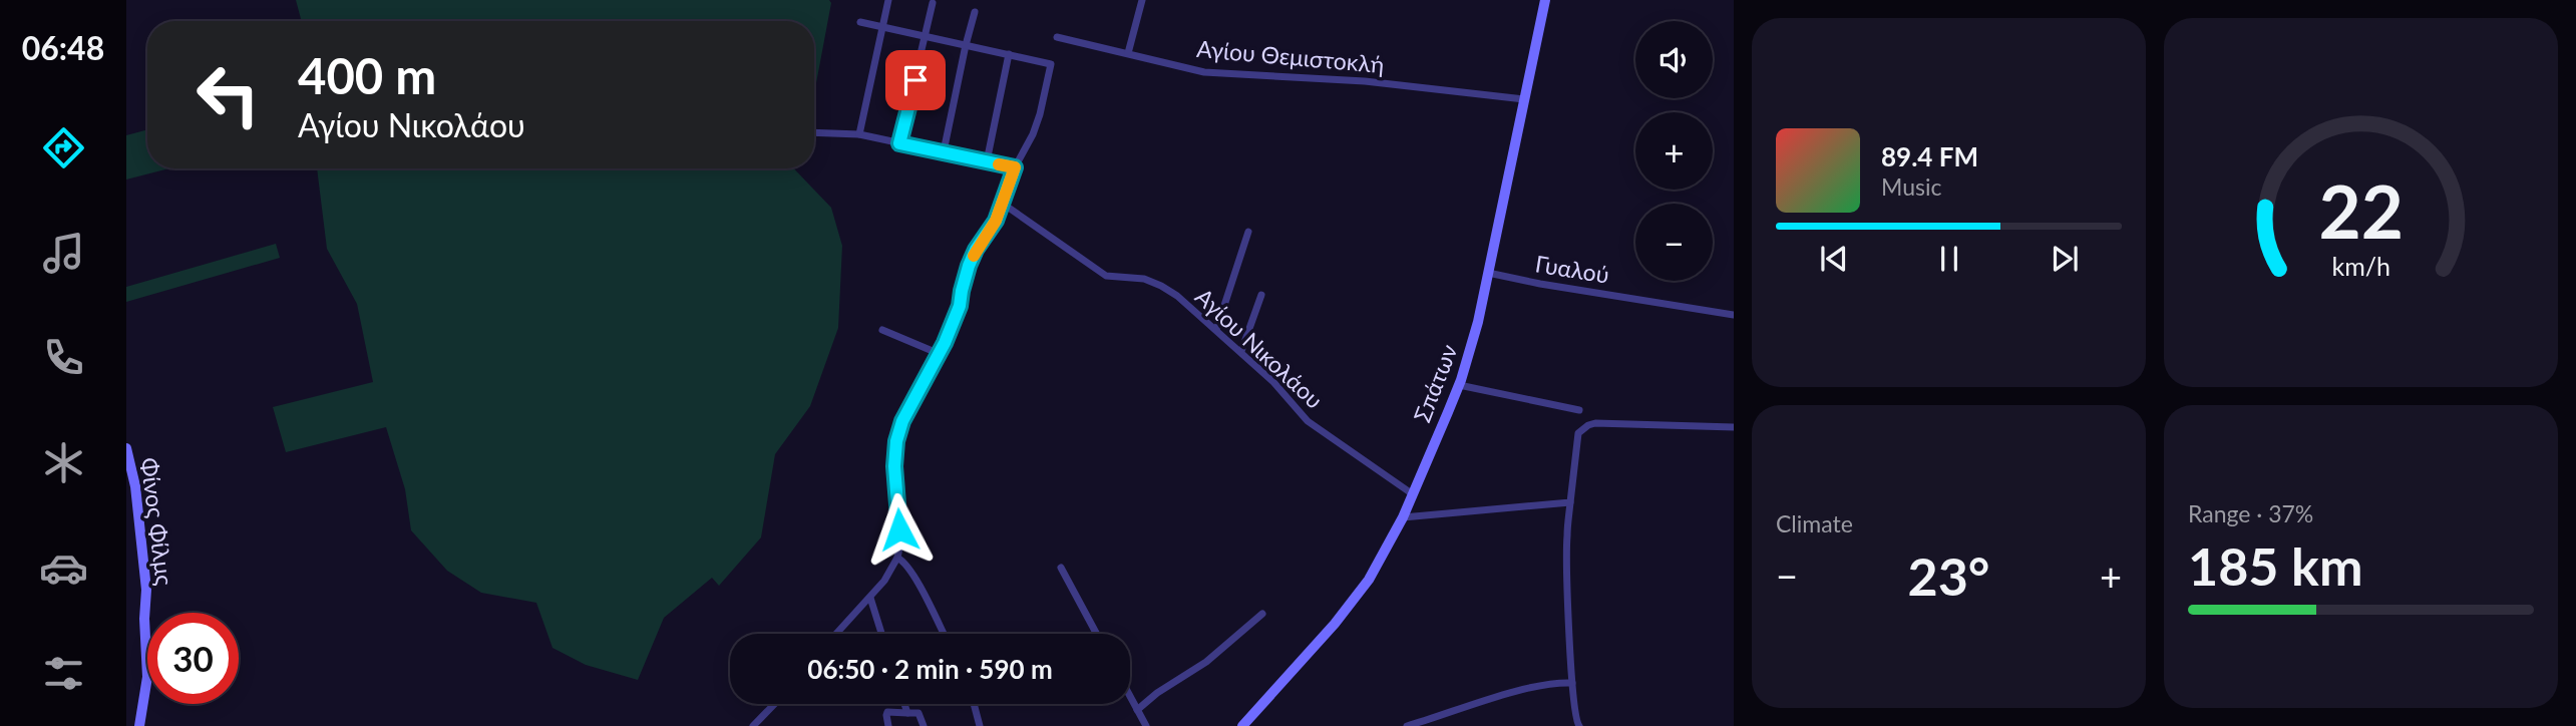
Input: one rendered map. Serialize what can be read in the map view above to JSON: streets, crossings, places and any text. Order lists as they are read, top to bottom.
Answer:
{
  "streets": {
    "main road": ["Σπάτων", "Φίνος Φίλμς"],
    "street": ["Αγίου Θεμιστοκλή", "Γυαλού", "Αγίου Νικολάου"]
  },
  "crossings": [
    ["Αγίου Θεμιστοκλή", "Σπάτων"],
    ["Γυαλού", "Σπάτων"],
    ["Αγίου Νικολάου", "Σπάτων"]
  ],
  "page": {
    "tabs": "06:48",
    "map_buttons": ["+", "−"],
    "turn": ["400 m", "Αγίου Νικολάου"],
    "song": ["89.4 FM", "Music"],
    "tile": [
      "Climate",
      ["Range · 37%", "185 km"]
    ],
    "heat": ["−", "23°", "+"],
    "limit": "30",
    "trip": "06:50 · 2 min · 590 m",
    "gauge": ["22", "km/h"]
  }
}
